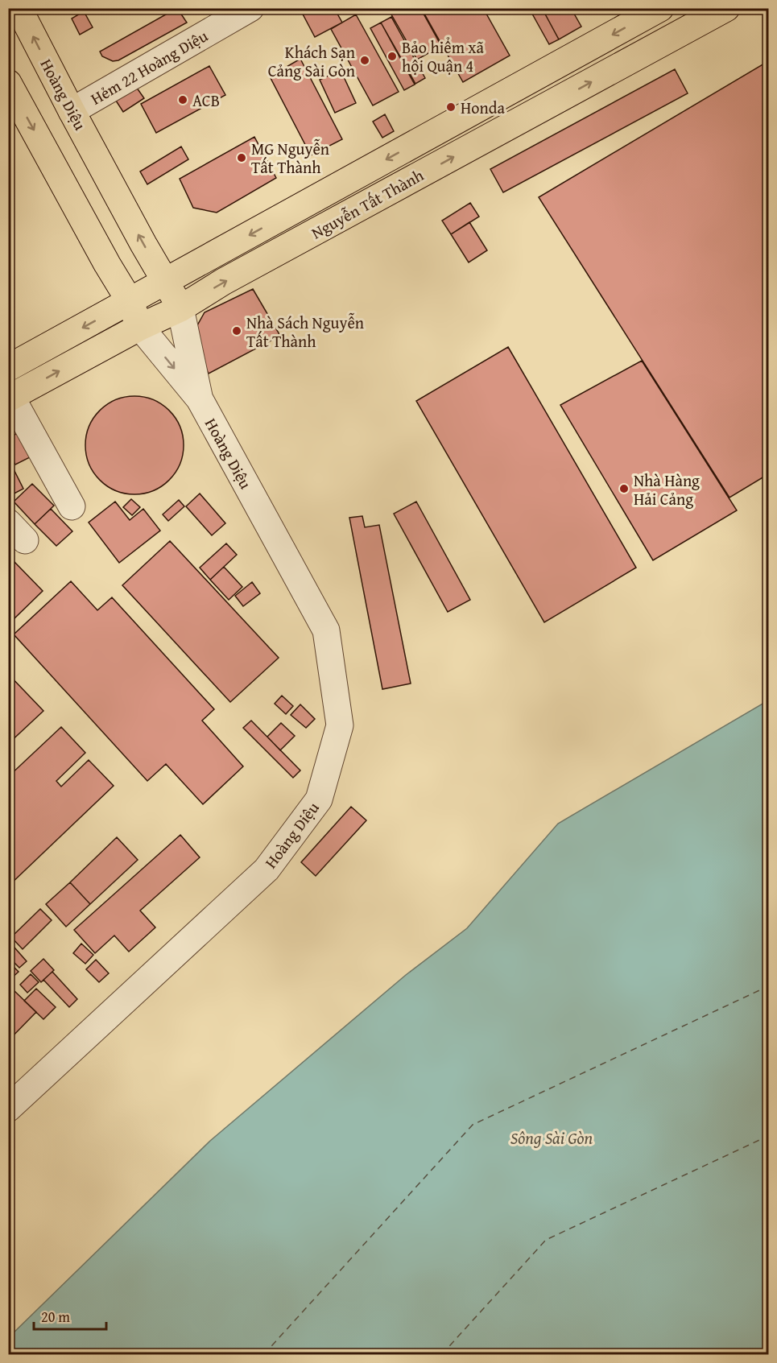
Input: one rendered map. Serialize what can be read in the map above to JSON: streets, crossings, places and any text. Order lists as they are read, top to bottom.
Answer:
{
  "streets": {
    "main road": ["Hoàng Diệu", "Nguyễn Tất Thành"],
    "street": ["Hẻm 22 Hoàng Diệu"]
  },
  "crossings": [
    ["Hẻm 22 Hoàng Diệu", "Hoàng Diệu"],
    ["Hoàng Diệu", "Nguyễn Tất Thành"]
  ],
  "water": ["Sông Sài Gòn"],
  "places": [
    "Bảo hiểm xã hội Quận 4",
    "Khách Sạn Cảng Sài Gòn",
    "ACB",
    "Honda",
    "MG Nguyễn Tất Thành",
    "Nhà Sách Nguyễn Tất Thành",
    "Nhà Hàng Hải Cảng"
  ],
  "scale_bar": "20 m"
}
